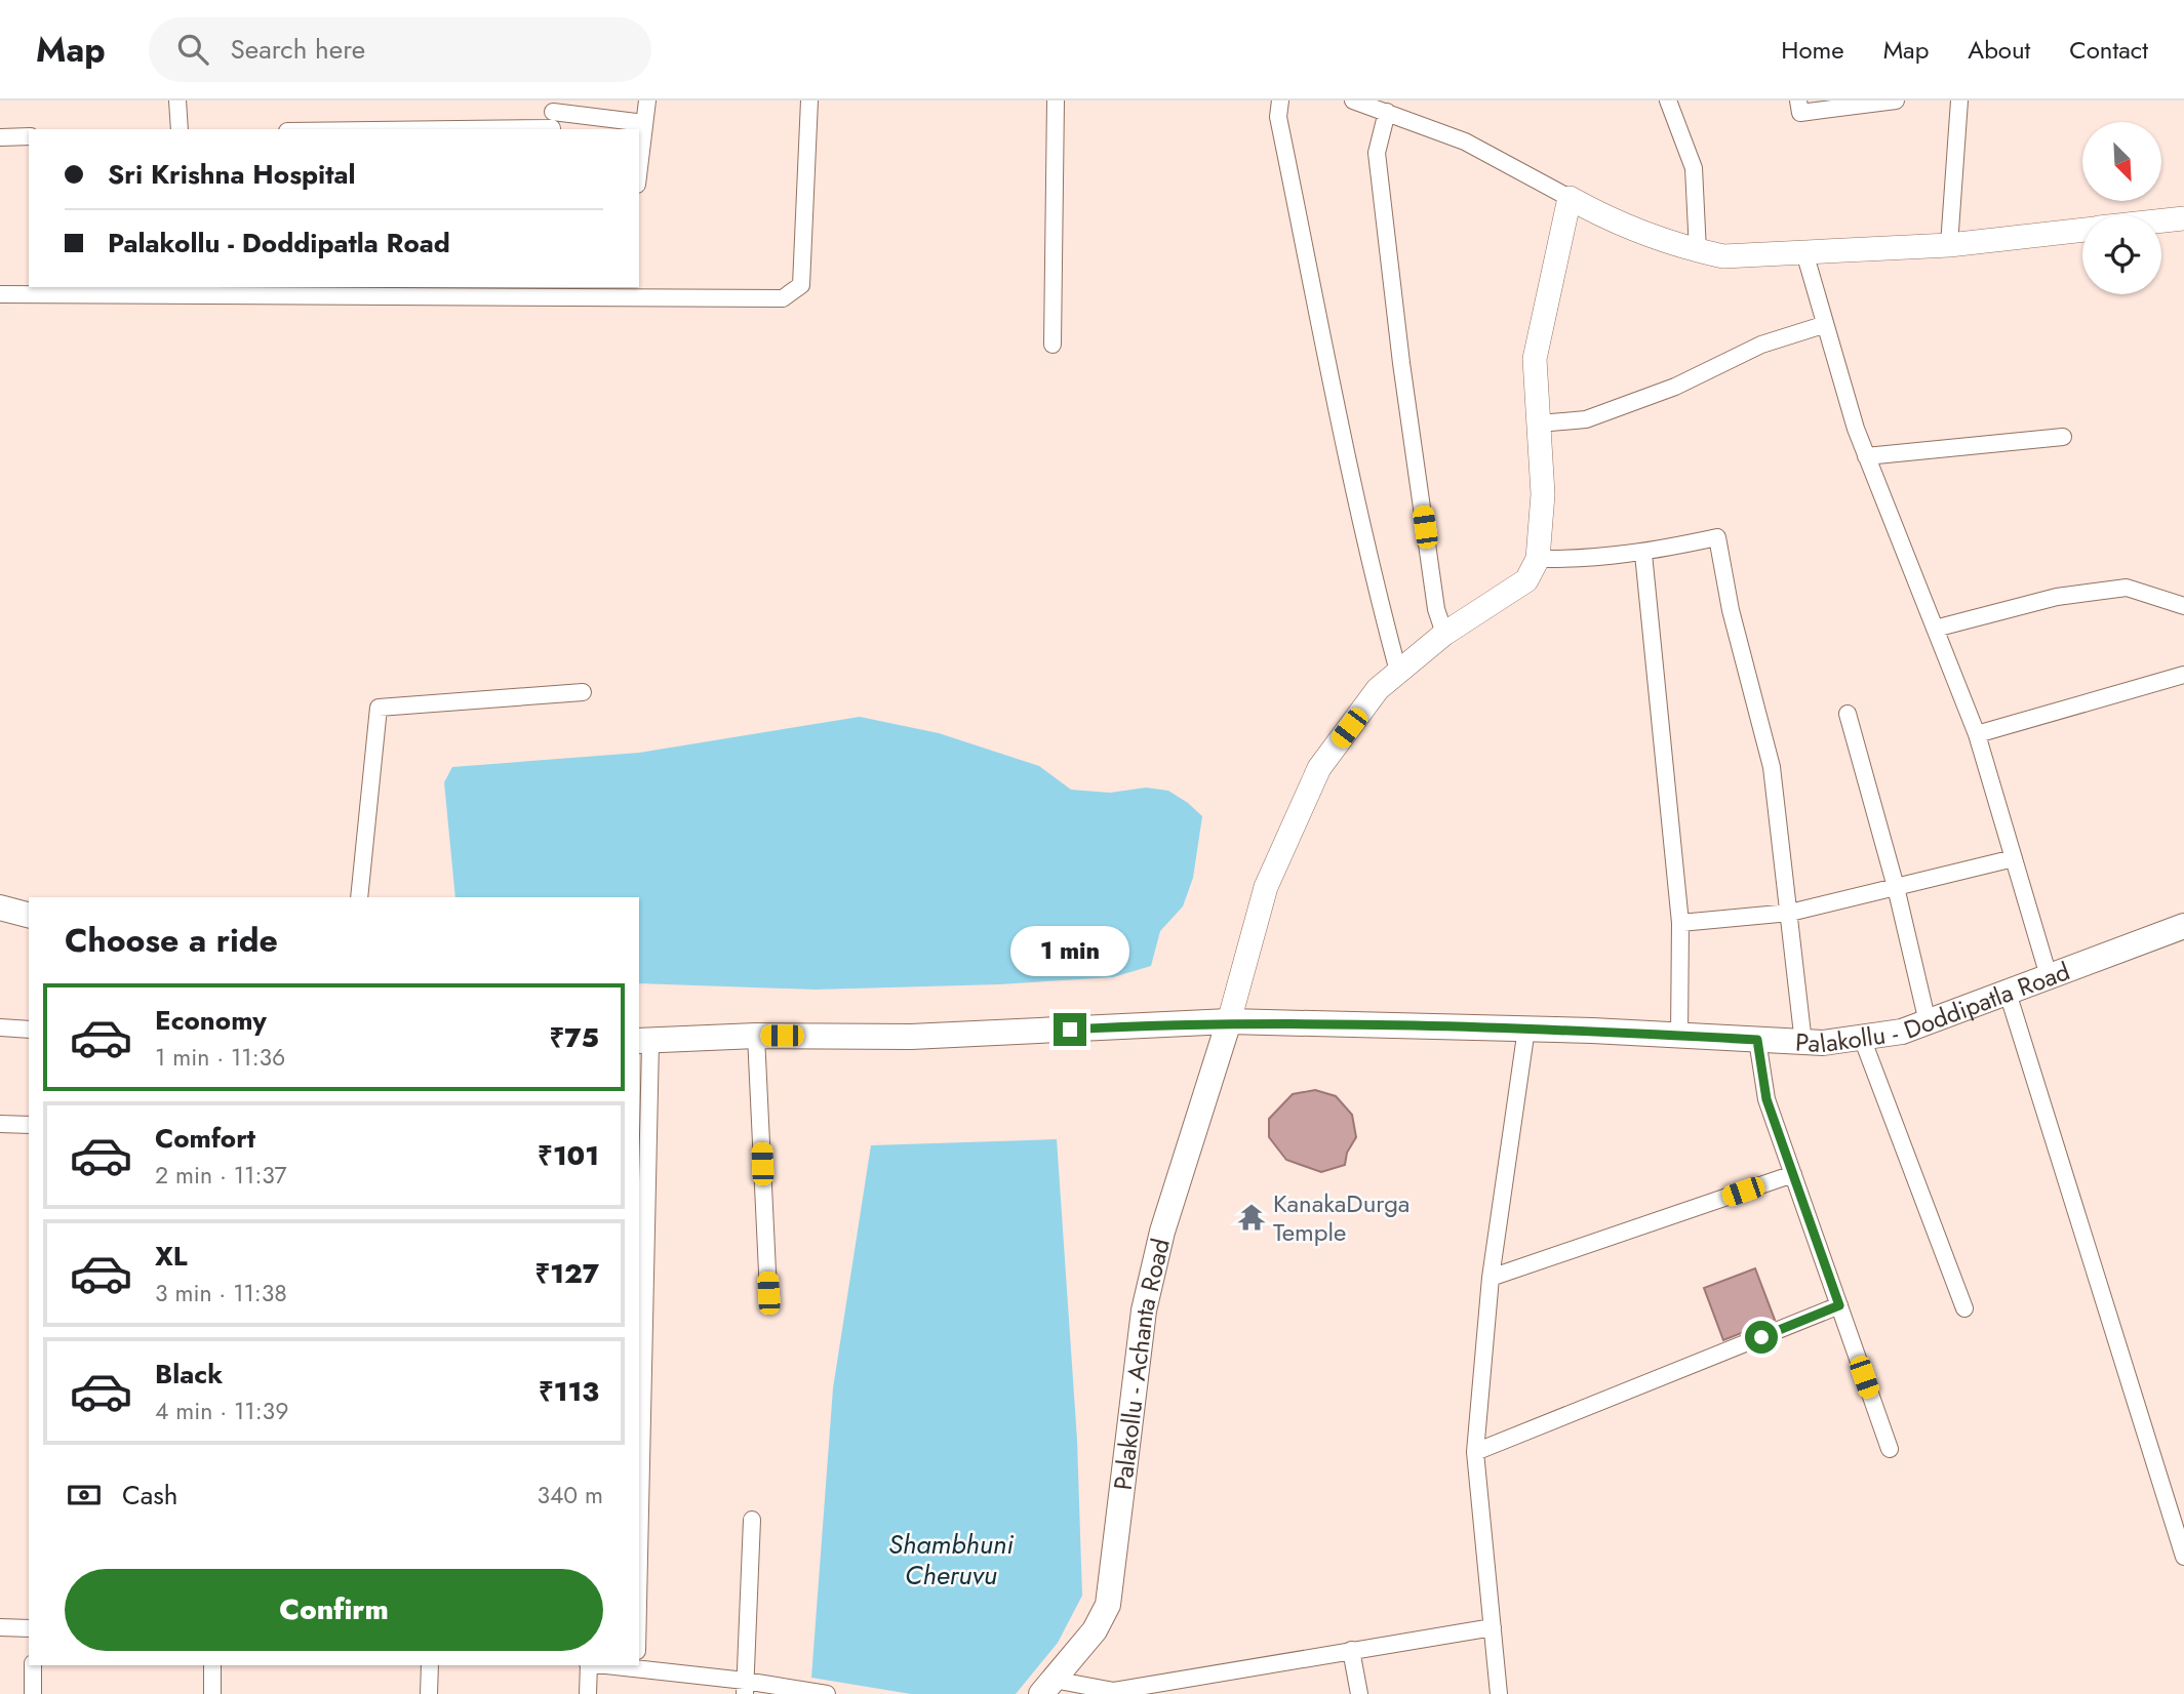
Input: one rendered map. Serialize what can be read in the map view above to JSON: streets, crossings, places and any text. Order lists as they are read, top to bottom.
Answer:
{
  "streets": {
    "main road": ["Palakollu - Doddipatla Road", "Palakollu - Achanta Road"]
  },
  "crossings": [
    ["Palakollu - Doddipatla Road", "Palakollu - Achanta Road"]
  ],
  "water": ["Shambhuni Cheruvu"],
  "places": {
    "temple": ["KanakaDurga Temple"]
  },
  "north": "bottom right",
  "page": {
    "header": "Map",
    "search": "Search here",
    "nav": [
      "Home",
      "Map",
      "About",
      "Contact"
    ],
    "banner": ["Sri Krishna Hospital", "Palakollu - Doddipatla Road"],
    "heading": "Choose a ride",
    "bubble": "1 min",
    "list": [
      {
        "name": "Economy",
        "note": "1 min · 11:36",
        "value": "₹75"
      },
      {
        "name": "Comfort",
        "note": "2 min · 11:37",
        "value": "₹101"
      },
      {
        "name": "XL",
        "note": "3 min · 11:38",
        "value": "₹127"
      },
      {
        "name": "Black",
        "note": "4 min · 11:39",
        "value": "₹113"
      }
    ],
    "pay": ["Cash", "340 m"],
    "buttons": "Confirm"
  }
}
